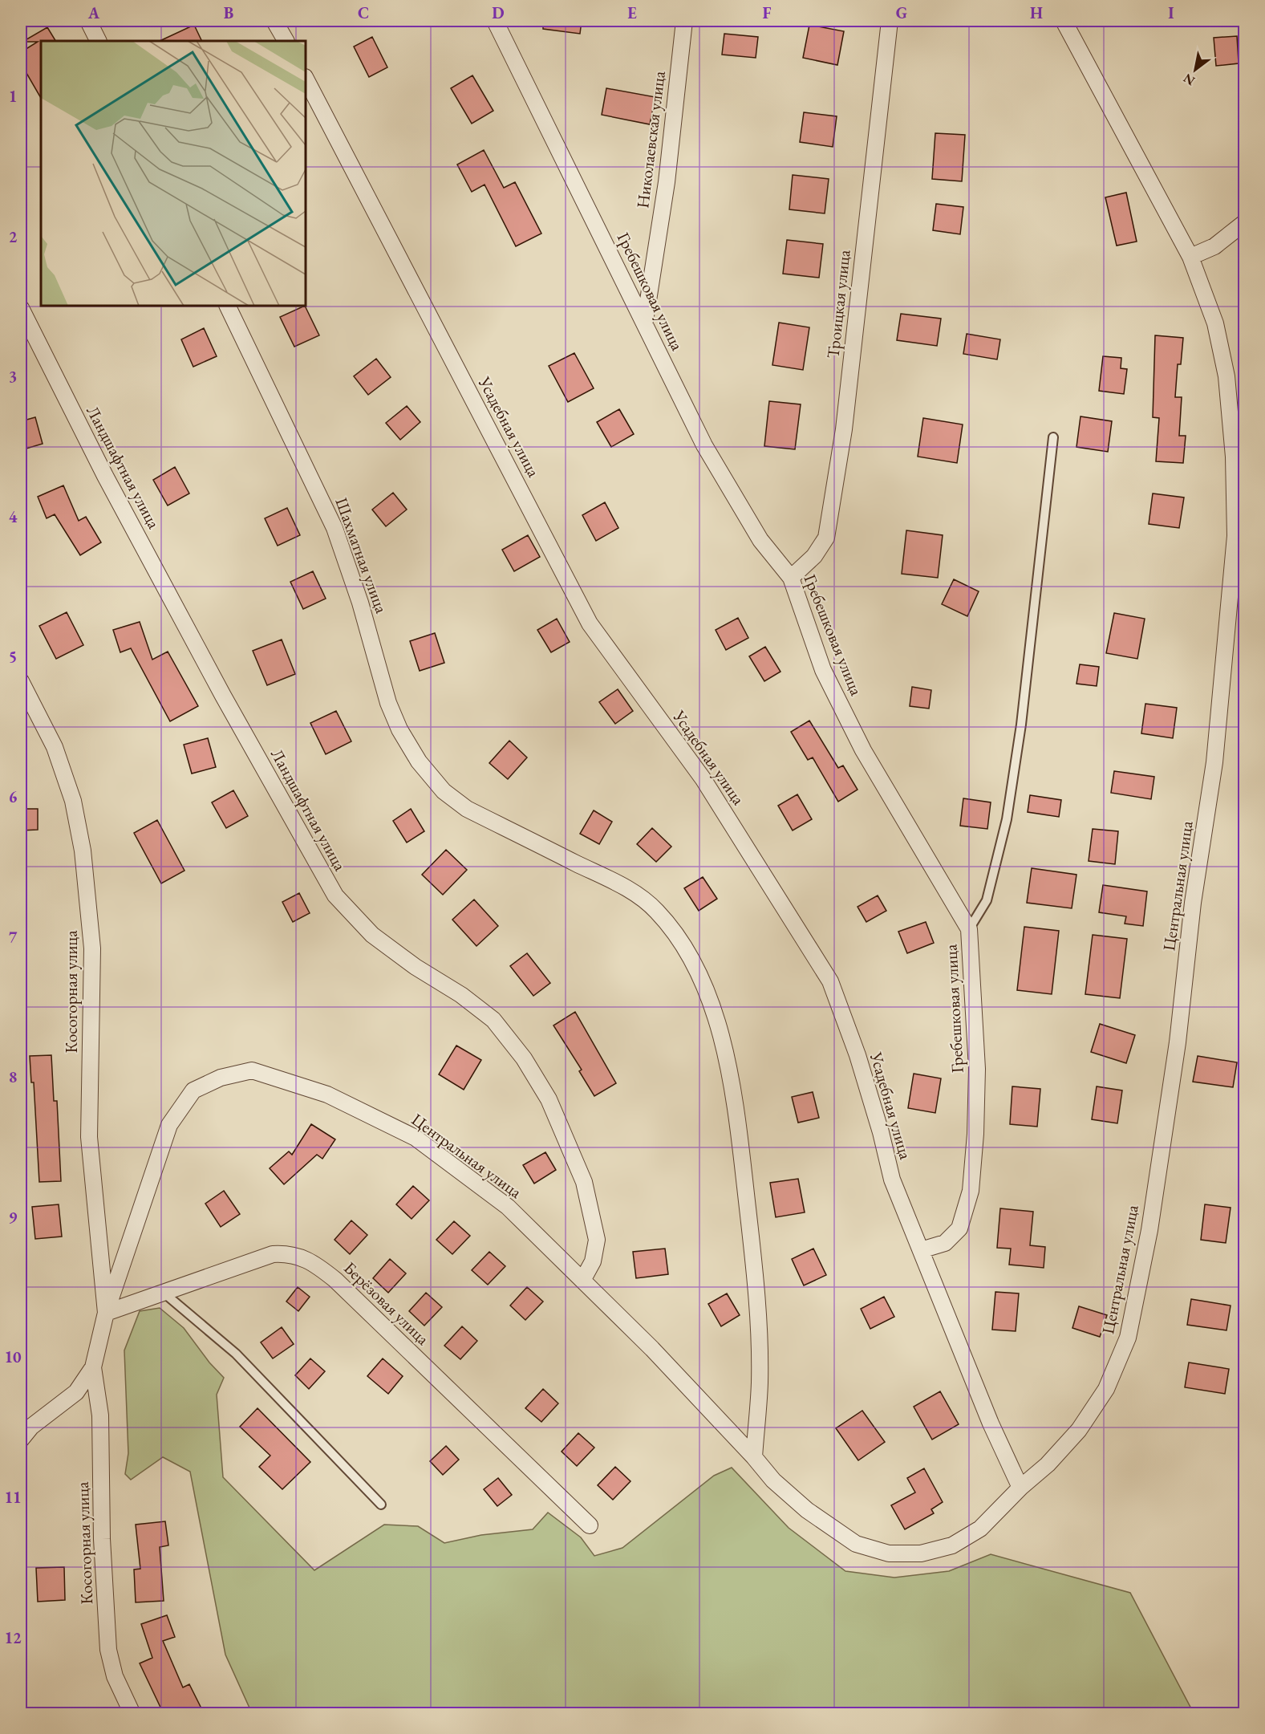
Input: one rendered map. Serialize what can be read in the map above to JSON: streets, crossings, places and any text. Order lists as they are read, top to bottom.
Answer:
{
  "streets": {
    "street": [
      "Николаевская улица",
      "Гребешковая улица",
      "Троицкая улица",
      "Усадебная улица",
      "Ландшафтная улица",
      "Шахматная улица",
      "Центральная улица",
      "Косогорная улица",
      "Берёзовая улица"
    ]
  },
  "crossings": [
    ["Николаевская улица", "Гребешковая улица"],
    ["Гребешковая улица", "Троицкая улица"],
    ["Гребешковая улица", "Усадебная улица"],
    ["Усадебная улица", "Центральная улица"],
    ["Ландшафтная улица", "Центральная улица"],
    ["Шахматная улица", "Центральная улица"],
    ["Центральная улица", "Косогорная улица"],
    ["Центральная улица", "Берёзовая улица"],
    ["Косогорная улица", "Берёзовая улица"]
  ],
  "north": "bottom left",
  "grid": {
    "columns": [
      "A",
      "B",
      "C",
      "D",
      "E",
      "F",
      "G",
      "H",
      "I"
    ],
    "rows": [
      "1",
      "2",
      "3",
      "4",
      "5",
      "6",
      "7",
      "8",
      "9",
      "10",
      "11",
      "12"
    ]
  }
}
